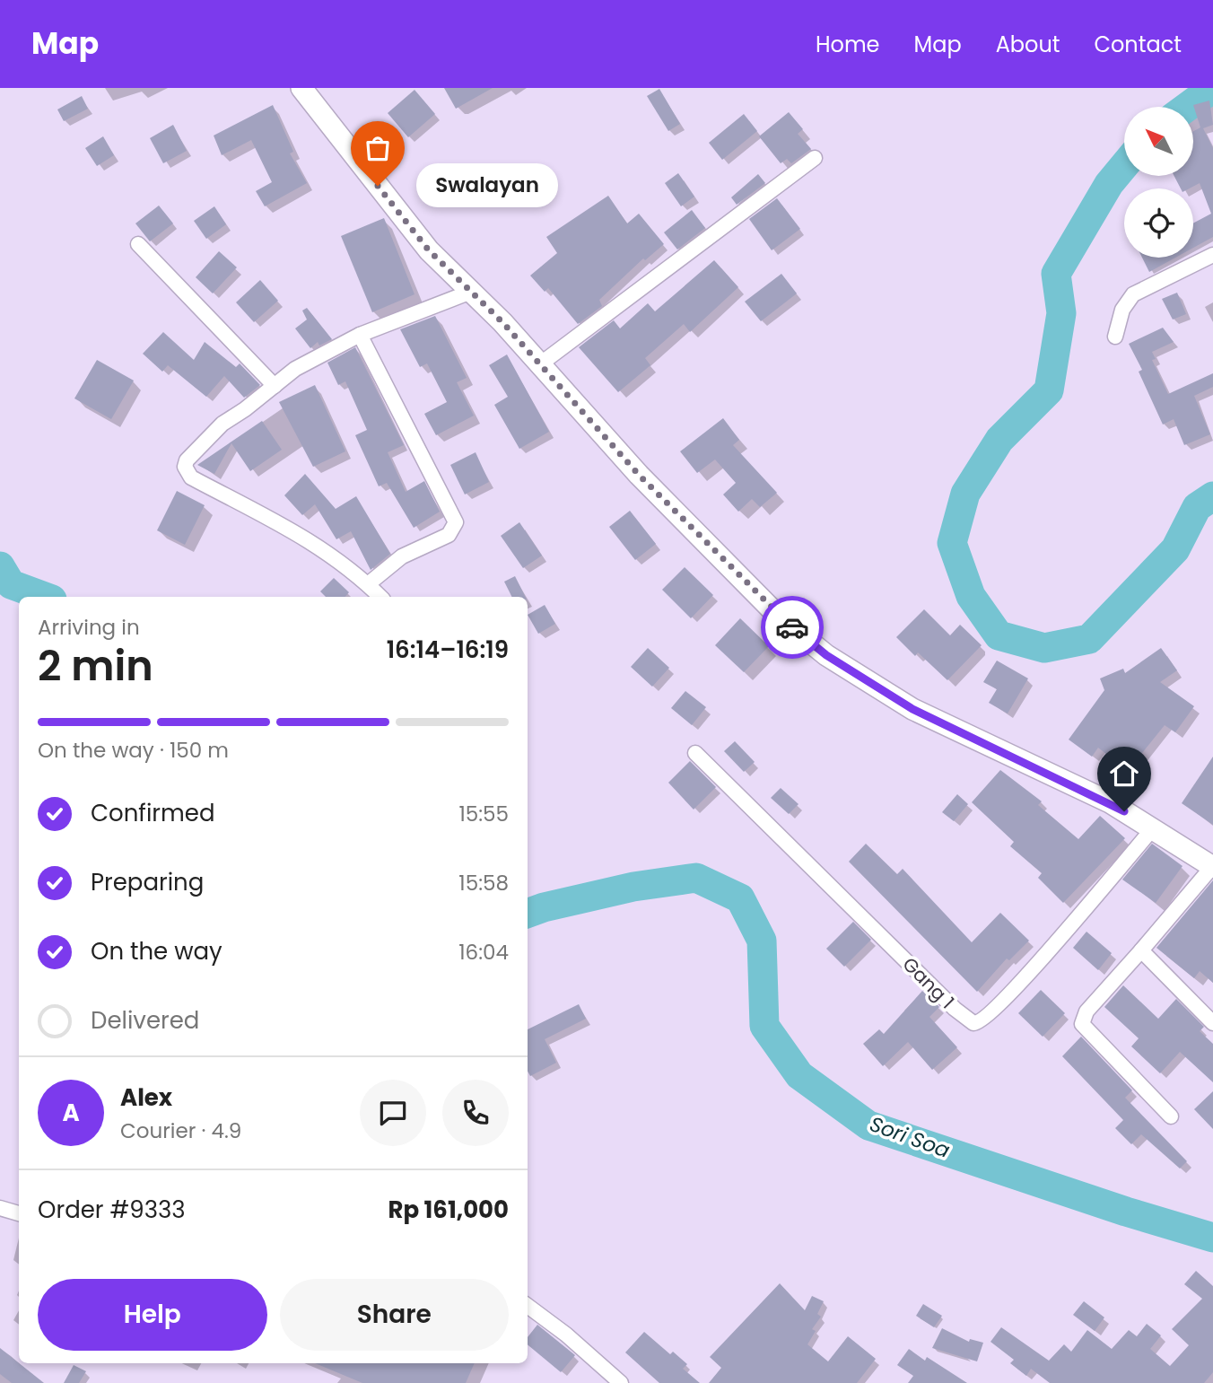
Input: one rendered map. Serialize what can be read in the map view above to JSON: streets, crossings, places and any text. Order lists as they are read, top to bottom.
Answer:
{
  "streets": {
    "street": ["Gang 1"]
  },
  "water": ["Sori Soa"],
  "places": ["Swalayan"],
  "north": "top left",
  "page": {
    "header": "Map",
    "nav": [
      "Home",
      "Map",
      "About",
      "Contact"
    ],
    "bubble": "Swalayan",
    "heading": ["2 min", "Arriving in", "16:14–16:19"],
    "panel": [
      "Alex",
      "Courier · 4.9",
      "Order #9333",
      "Rp 161,000"
    ],
    "bar": "On the way · 150 m",
    "list": [
      ["Confirmed", "15:55"],
      ["Preparing", "15:58"],
      ["On the way", "16:04"],
      "Delivered"
    ],
    "round": "A",
    "buttons": ["Help", "Share"]
  }
}
